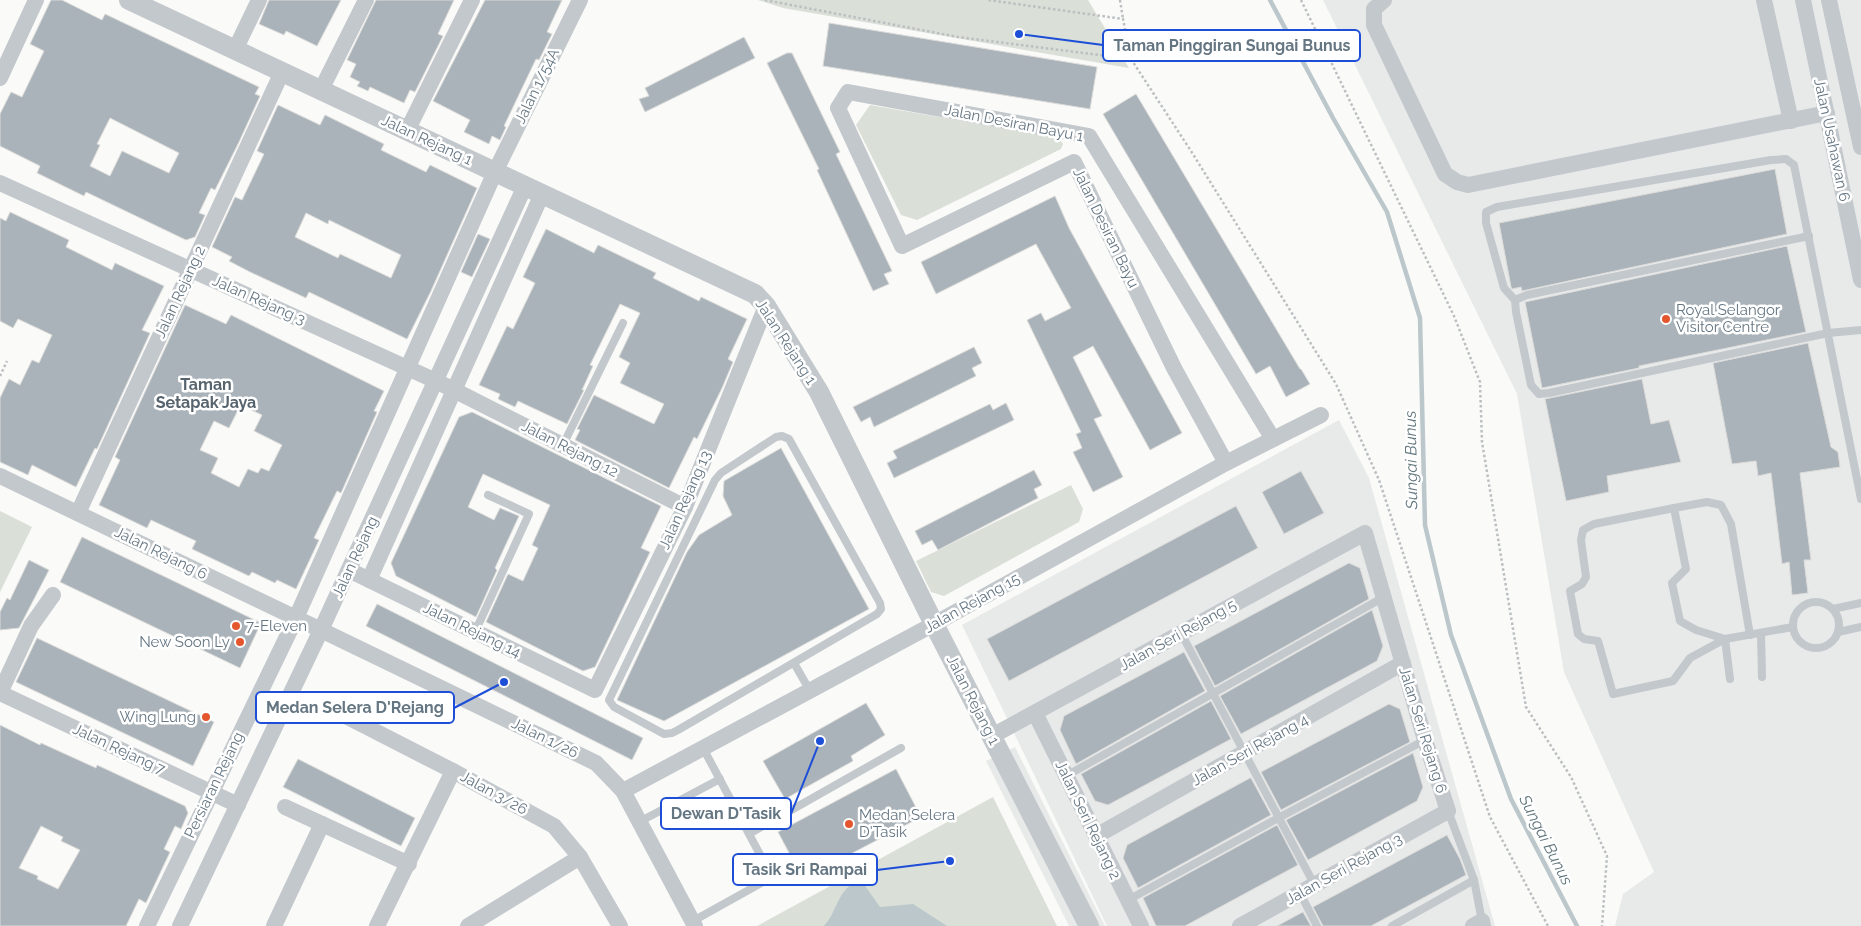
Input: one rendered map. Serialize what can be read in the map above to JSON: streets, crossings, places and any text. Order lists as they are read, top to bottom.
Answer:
{
  "streets": {
    "street": [
      "Jalan 1/54A",
      "Jalan Desiran Bayu 1",
      "Jalan Rejang 1",
      "Jalan Usahawan 6",
      "Jalan Desiran Bayu",
      "Jalan Rejang 2",
      "Jalan Rejang 3",
      "Jalan Rejang 12",
      "Jalan Rejang 13",
      "Jalan Rejang 6",
      "Jalan Rejang",
      "Jalan Rejang 15",
      "Jalan Rejang 14",
      "Jalan Seri Rejang 5",
      "Jalan Seri Rejang 6",
      "Jalan 1/26",
      "Jalan Rejang 7",
      "Jalan Seri Rejang 4",
      "Persiaran Rejang",
      "Jalan 3/26",
      "Jalan Seri Rejang 2",
      "Jalan Seri Rejang 3"
    ]
  },
  "crossings": [
    ["Jalan 1/54A", "Jalan Rejang 1"],
    ["Jalan 1/54A", "Jalan Rejang 3"],
    ["Jalan 1/54A", "Persiaran Rejang"],
    ["Jalan Desiran Bayu 1", "Jalan Desiran Bayu"],
    ["Jalan Desiran Bayu 1", "Jalan Rejang 15"],
    ["Jalan Rejang 1", "Jalan Rejang 2"],
    ["Jalan Rejang 1", "Jalan Rejang 13"],
    ["Jalan Rejang 1", "Jalan Rejang"],
    ["Jalan Rejang 1", "Jalan Rejang 15"],
    ["Jalan Rejang 1", "Jalan Seri Rejang 5"],
    ["Jalan Desiran Bayu", "Jalan Rejang 15"],
    ["Jalan Rejang 2", "Jalan Rejang 3"],
    ["Jalan Rejang 2", "Jalan Rejang 6"],
    ["Jalan Rejang 3", "Jalan Rejang 12"],
    ["Jalan Rejang 3", "Jalan Rejang"],
    ["Jalan Rejang 3", "Persiaran Rejang"],
    ["Jalan Rejang 12", "Jalan Rejang 13"],
    ["Jalan Rejang 12", "Jalan Rejang"],
    ["Jalan Rejang 13", "Jalan Rejang 14"],
    ["Jalan Rejang 6", "Jalan Rejang"],
    ["Jalan Rejang 6", "Jalan 1/26"],
    ["Jalan Rejang 6", "Persiaran Rejang"],
    ["Jalan Rejang", "Jalan Rejang 14"],
    ["Jalan Rejang", "Jalan 1/26"],
    ["Jalan Rejang", "Jalan Rejang 7"],
    ["Jalan Rejang 15", "Jalan 1/26"],
    ["Jalan Seri Rejang 5", "Jalan Seri Rejang 6"],
    ["Jalan Seri Rejang 5", "Jalan Seri Rejang 2"],
    ["Jalan Seri Rejang 6", "Jalan Seri Rejang 4"],
    ["Jalan Seri Rejang 6", "Jalan Seri Rejang 3"],
    ["Jalan Rejang 7", "Persiaran Rejang"],
    ["Jalan Seri Rejang 4", "Jalan Seri Rejang 2"]
  ],
  "districts": ["Taman Setapak Jaya"],
  "water": ["Sungai Bunus"],
  "places": [
    "Taman Pinggiran Sungai Bunus",
    "Royal Selangor Visitor Centre",
    "7-Eleven",
    "New Soon Ly",
    "Medan Selera D'Rejang",
    "Wing Lung",
    "Dewan D'Tasik",
    "Medan Selera D'Tasik",
    "Tasik Sri Rampai"
  ]
}
